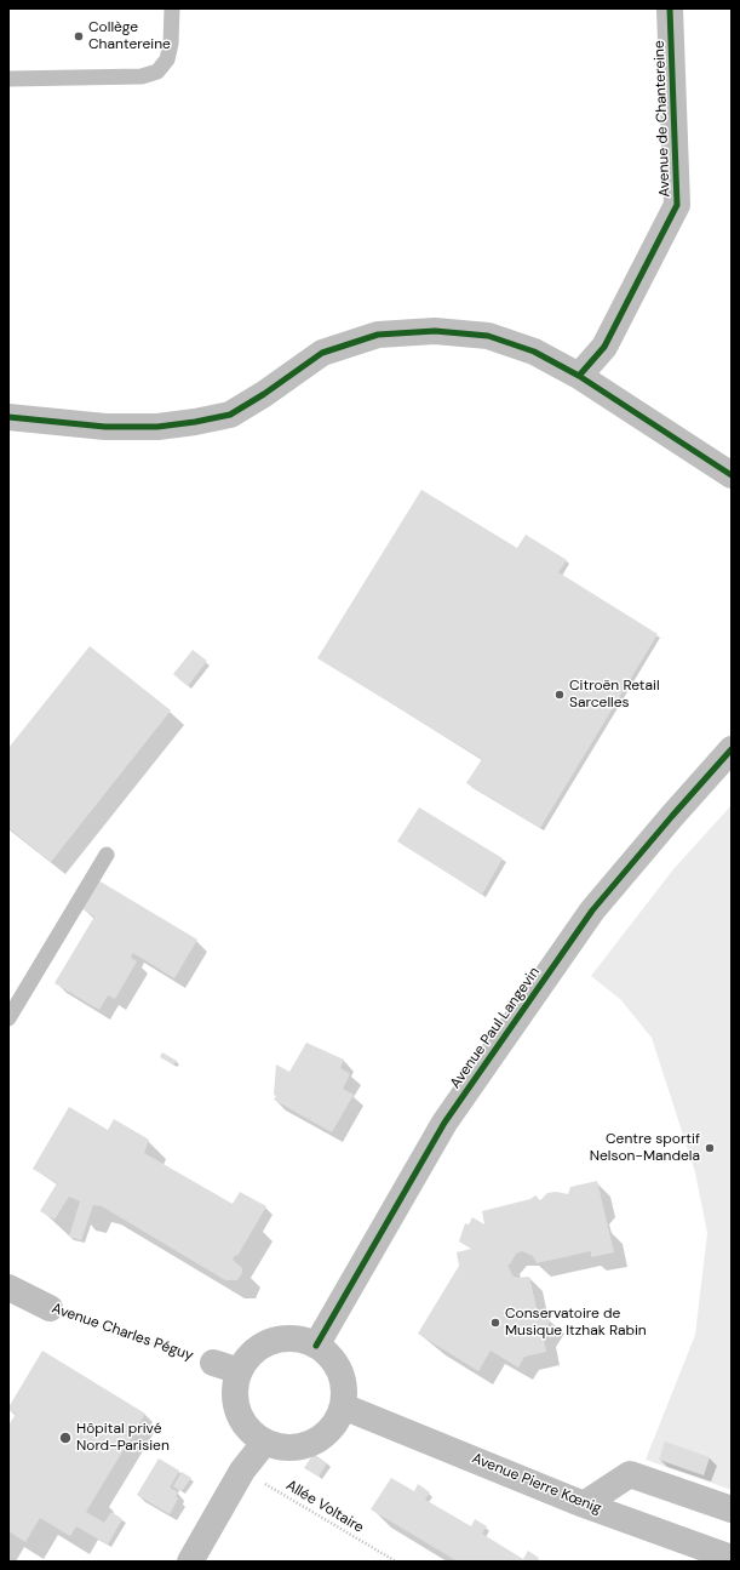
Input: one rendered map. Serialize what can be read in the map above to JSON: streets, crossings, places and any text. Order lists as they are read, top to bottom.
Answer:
{
  "streets": {
    "street": [
      "Avenue de Chantereine",
      "Avenue Paul Langevin",
      "Avenue Charles Péguy",
      "Avenue Pierre Kœnig"
    ],
    "path": ["Allée Voltaire"]
  },
  "crossings": [
    ["Avenue Paul Langevin", "Avenue Pierre Kœnig"]
  ],
  "places": [
    "Collège Chantereine",
    "Citroën Retail Sarcelles",
    "Centre sportif Nelson-Mandela",
    "Conservatoire de Musique Itzhak Rabin",
    "Hôpital privé Nord-Parisien"
  ]
}
